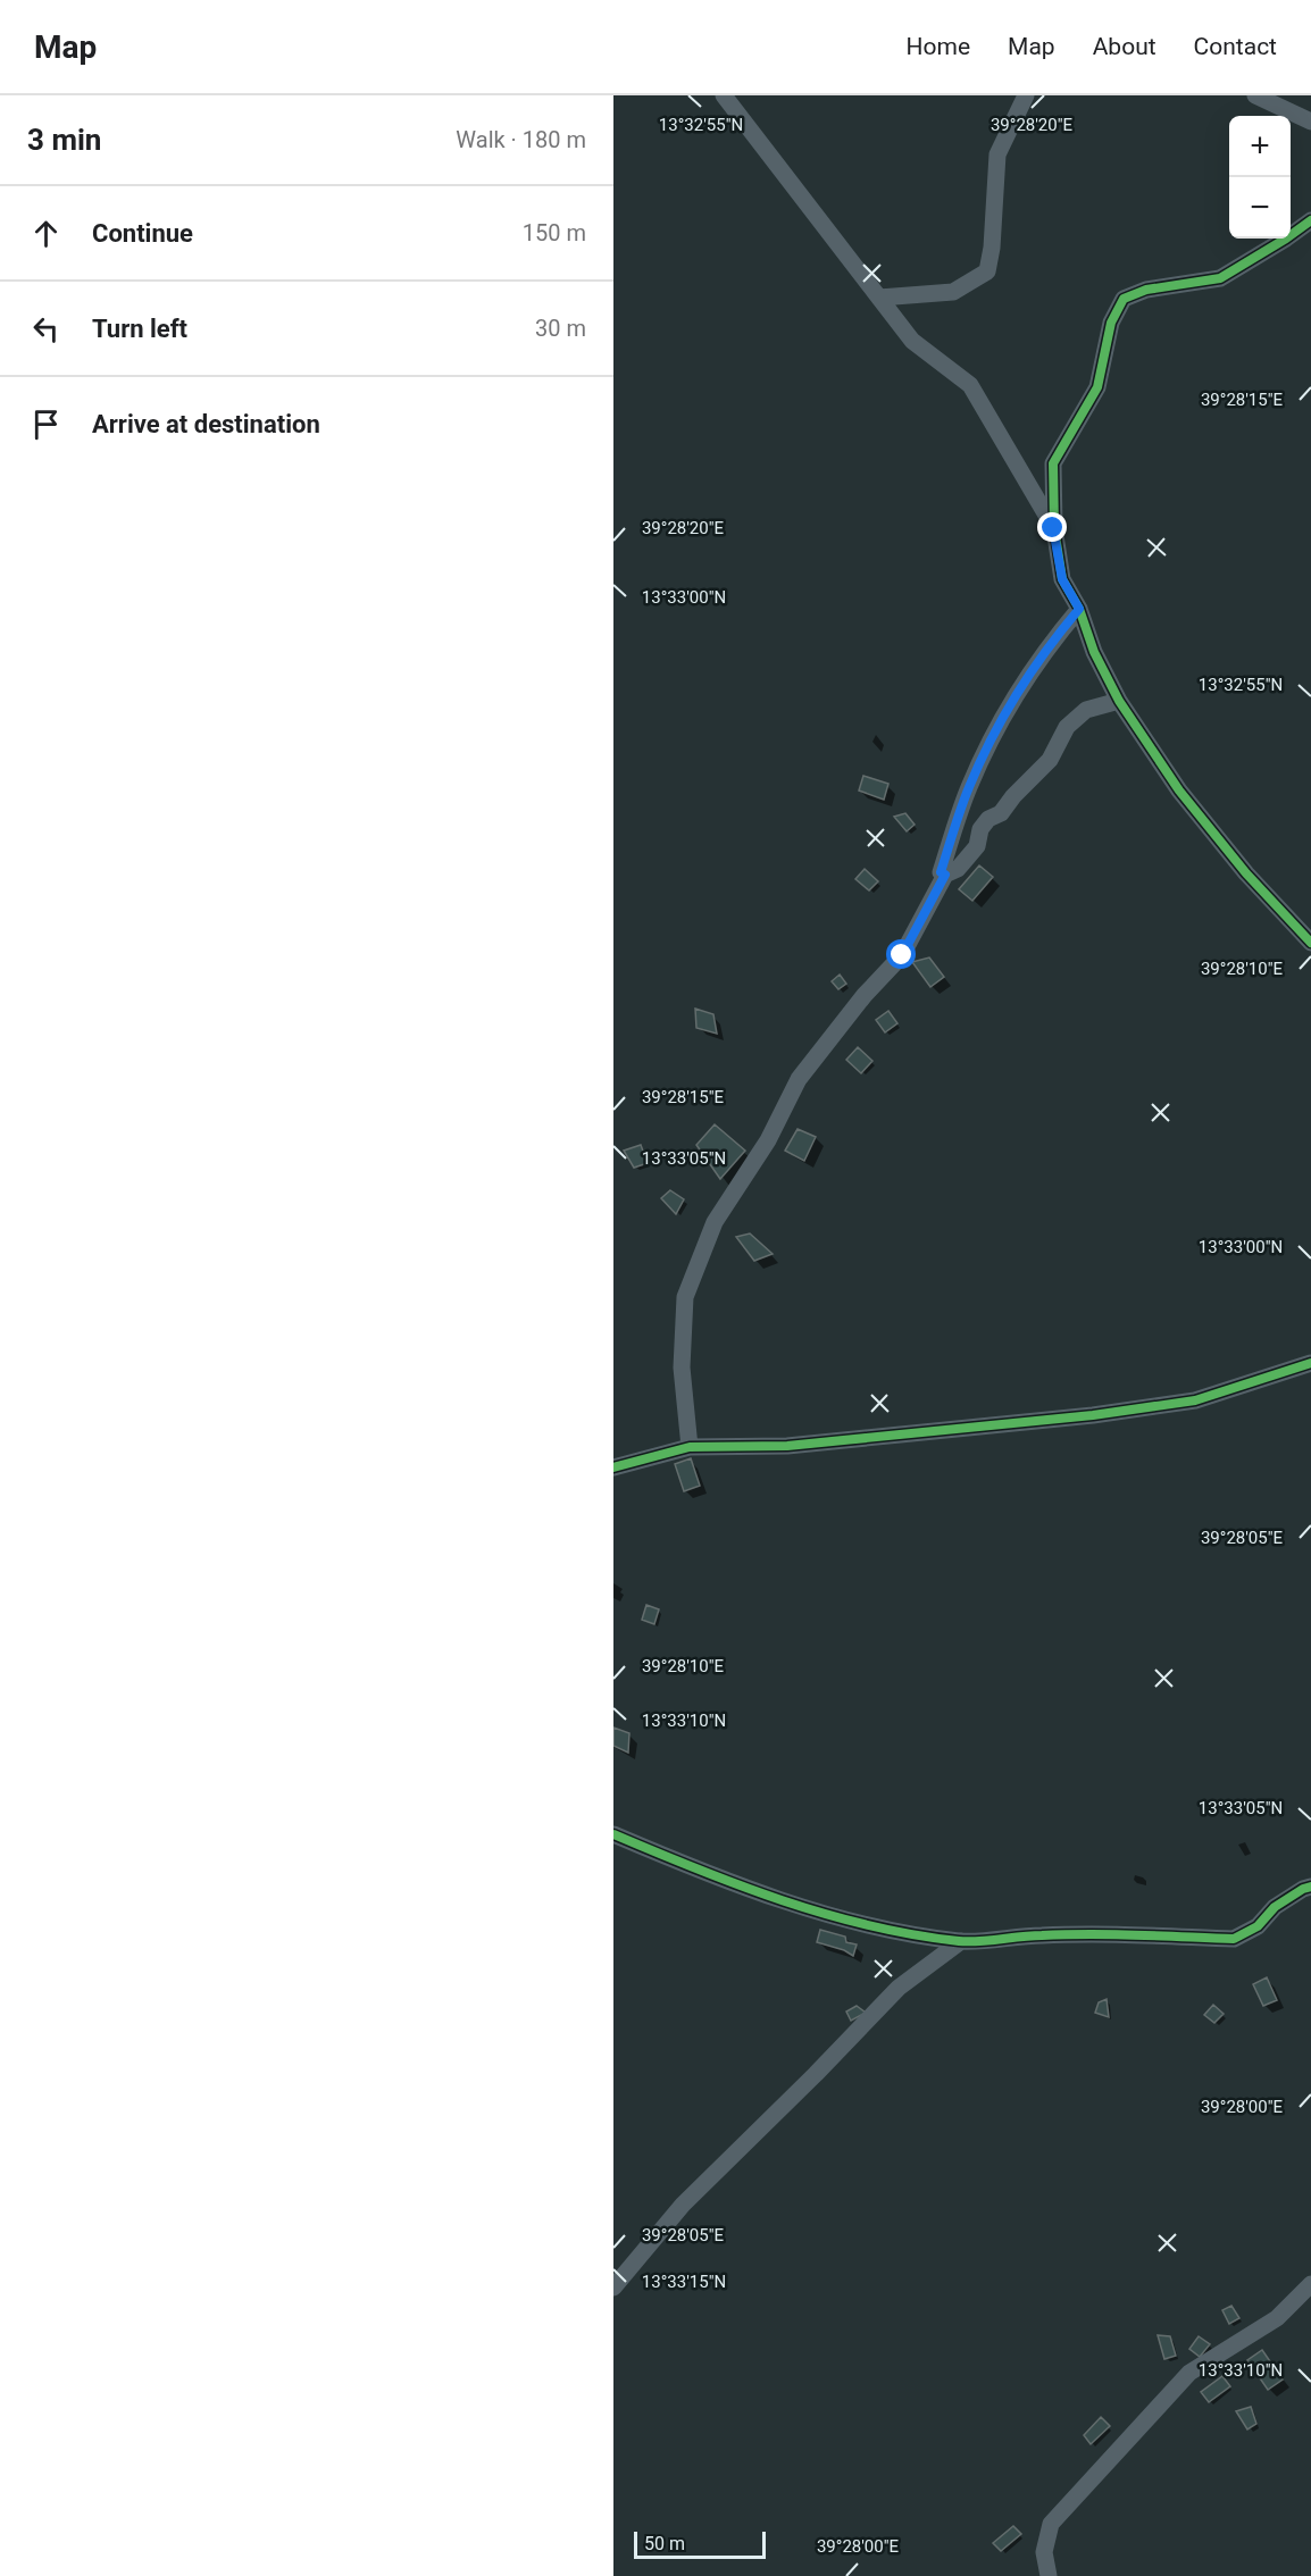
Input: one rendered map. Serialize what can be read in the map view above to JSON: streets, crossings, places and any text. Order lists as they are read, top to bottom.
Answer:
{
  "scale_bar": "50 m",
  "page": {
    "header": "Map",
    "nav": [
      "Home",
      "Map",
      "About",
      "Contact"
    ],
    "heading": ["3 min", "Walk · 180 m"],
    "map_buttons": ["+", "−"],
    "list": [
      ["Continue", "150 m"],
      ["Turn left", "30 m"],
      "Arrive at destination"
    ],
    "scale": "50 m"
  },
  "coordinates": [
    "13°32'55\"N",
    "39°28'20\"E",
    "39°28'15\"E",
    "13°33'00\"N",
    "39°28'10\"E",
    "13°33'05\"N",
    "39°28'05\"E",
    "13°33'10\"N",
    "39°28'00\"E",
    "13°33'15\"N"
  ]
}
